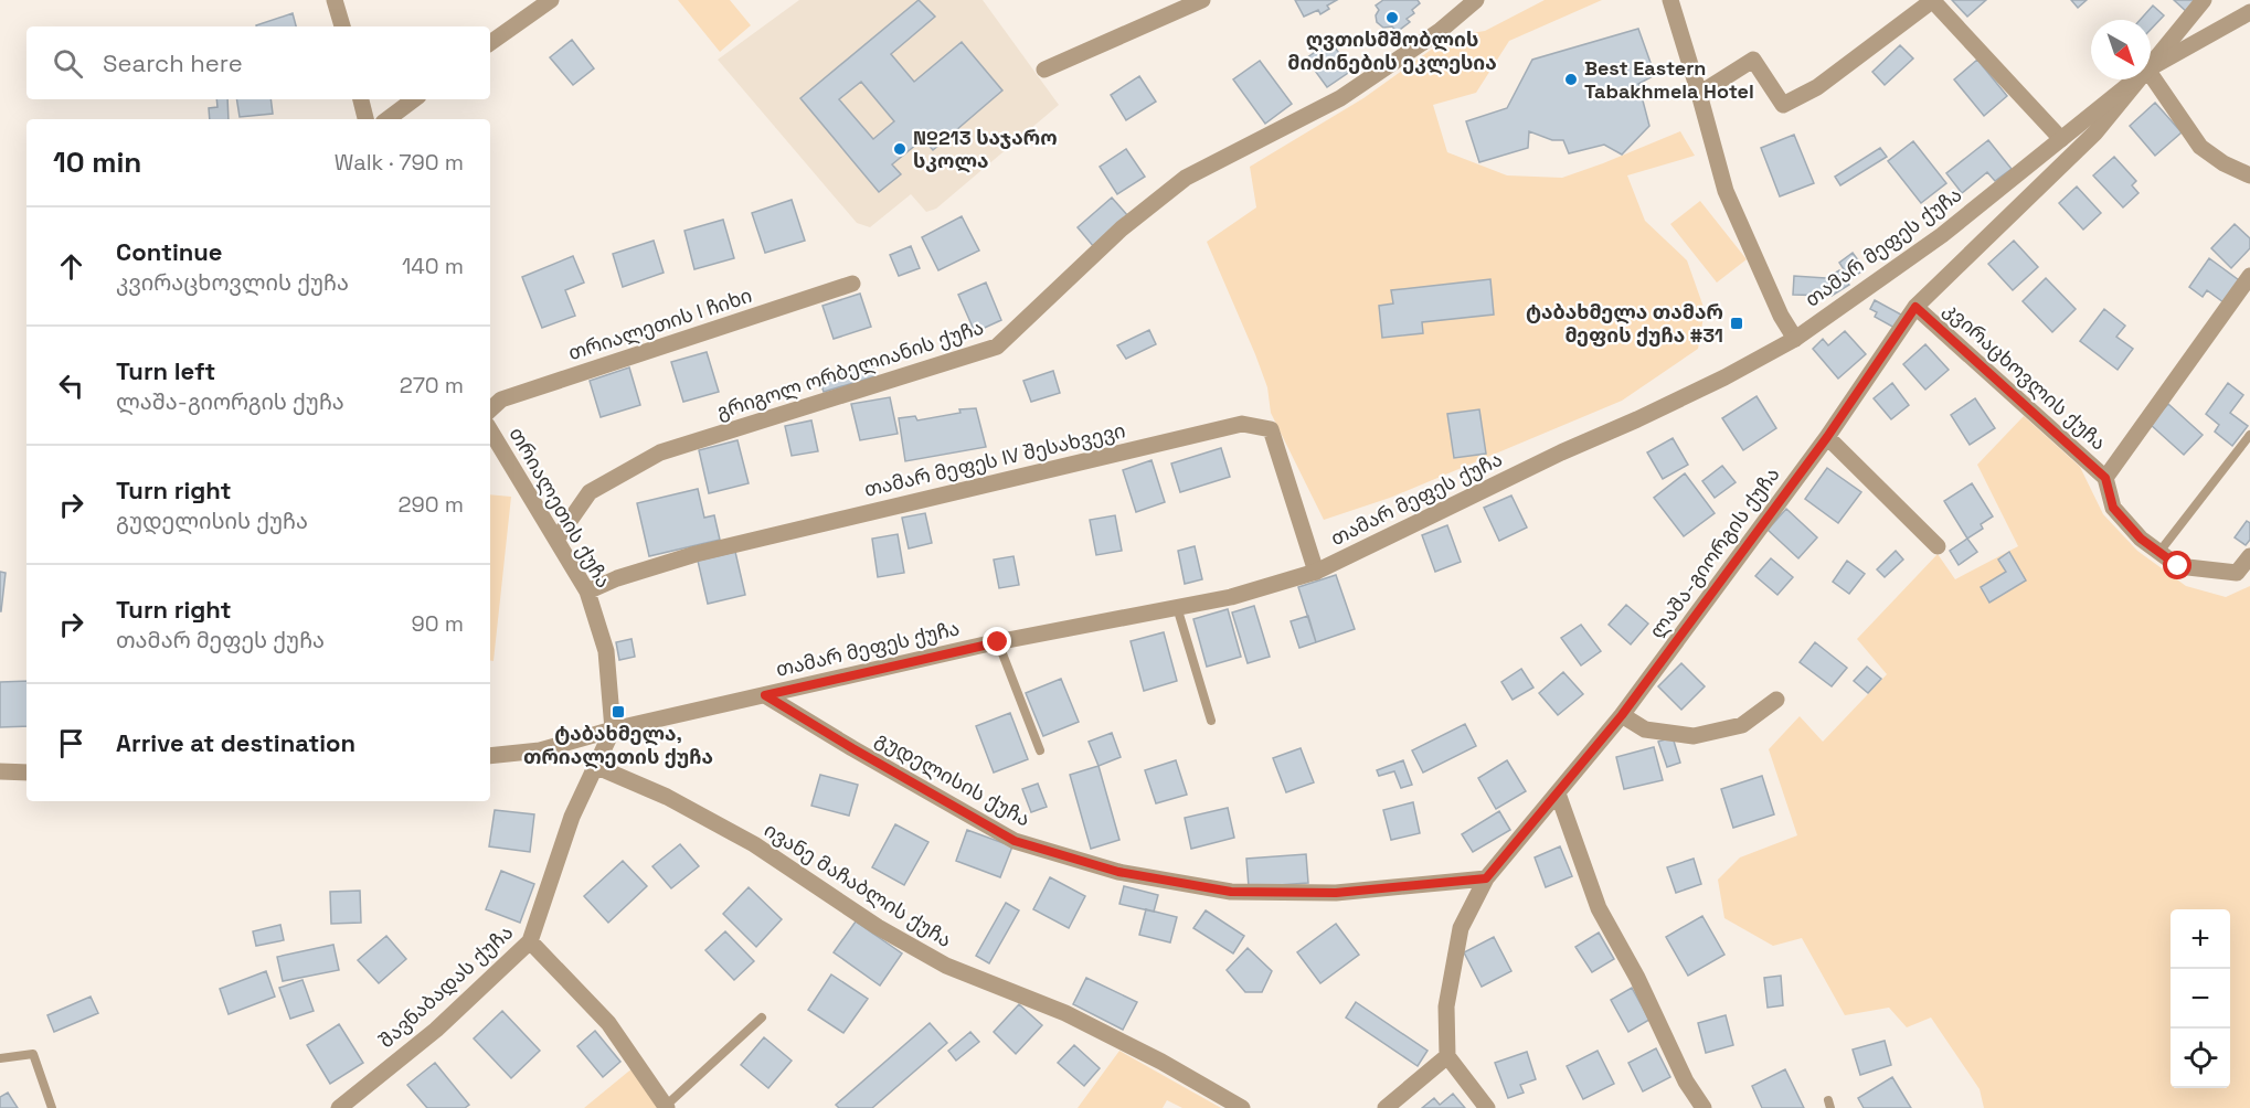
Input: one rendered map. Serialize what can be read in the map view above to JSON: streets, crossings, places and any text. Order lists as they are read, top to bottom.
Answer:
{
  "streets": {
    "street": [
      "თამარ მეფეს ქუჩა",
      "თრიალეთის I ჩიხი",
      "გრიგოლ ორბელიანის ქუჩა",
      "კვირაცხოვლის ქუჩა",
      "თამარ მეფეს IV შესახვევი",
      "თრიალეთის ქუჩა",
      "ლაშა-გიორგის ქუჩა",
      "გუდელისის ქუჩა",
      "ივანე მაჩაბლის ქუჩა",
      "შავნაბადას ქუჩა"
    ]
  },
  "crossings": [
    ["თამარ მეფეს ქუჩა", "თამარ მეფეს IV შესახვევი"],
    ["თამარ მეფეს ქუჩა", "თრიალეთის ქუჩა"],
    ["თამარ მეფეს ქუჩა", "გუდელისის ქუჩა"],
    ["თამარ მეფეს ქუჩა", "შავნაბადას ქუჩა"],
    ["გრიგოლ ორბელიანის ქუჩა", "თრიალეთის ქუჩა"],
    ["კვირაცხოვლის ქუჩა", "ლაშა-გიორგის ქუჩა"],
    ["თამარ მეფეს IV შესახვევი", "თრიალეთის ქუჩა"],
    ["თრიალეთის ქუჩა", "შავნაბადას ქუჩა"],
    ["ლაშა-გიორგის ქუჩა", "გუდელისის ქუჩა"],
    ["ივანე მაჩაბლის ქუჩა", "შავნაბადას ქუჩა"]
  ],
  "places": {
    "other": ["ღვთისმშობლის მიძინების ეკლესია", "Best Eastern Tabakhmela Hotel", "№213 საჯარო სკოლა"],
    "transit": ["ტაბახმელა თამარ მეფის ქუჩა #31", "ტაბახმელა, თრიალეთის ქუჩა"]
  },
  "north": "bottom right",
  "page": {
    "search": "Search here",
    "heading": ["10 min", "Walk · 790 m"],
    "list": [
      ["Continue", "კვირაცხოვლის ქუჩა", "140 m"],
      ["Turn left", "ლაშა-გიორგის ქუჩა", "270 m"],
      ["Turn right", "გუდელისის ქუჩა", "290 m"],
      ["Turn right", "თამარ მეფეს ქუჩა", "90 m"],
      "Arrive at destination"
    ],
    "map_buttons": ["+", "−"]
  }
}
